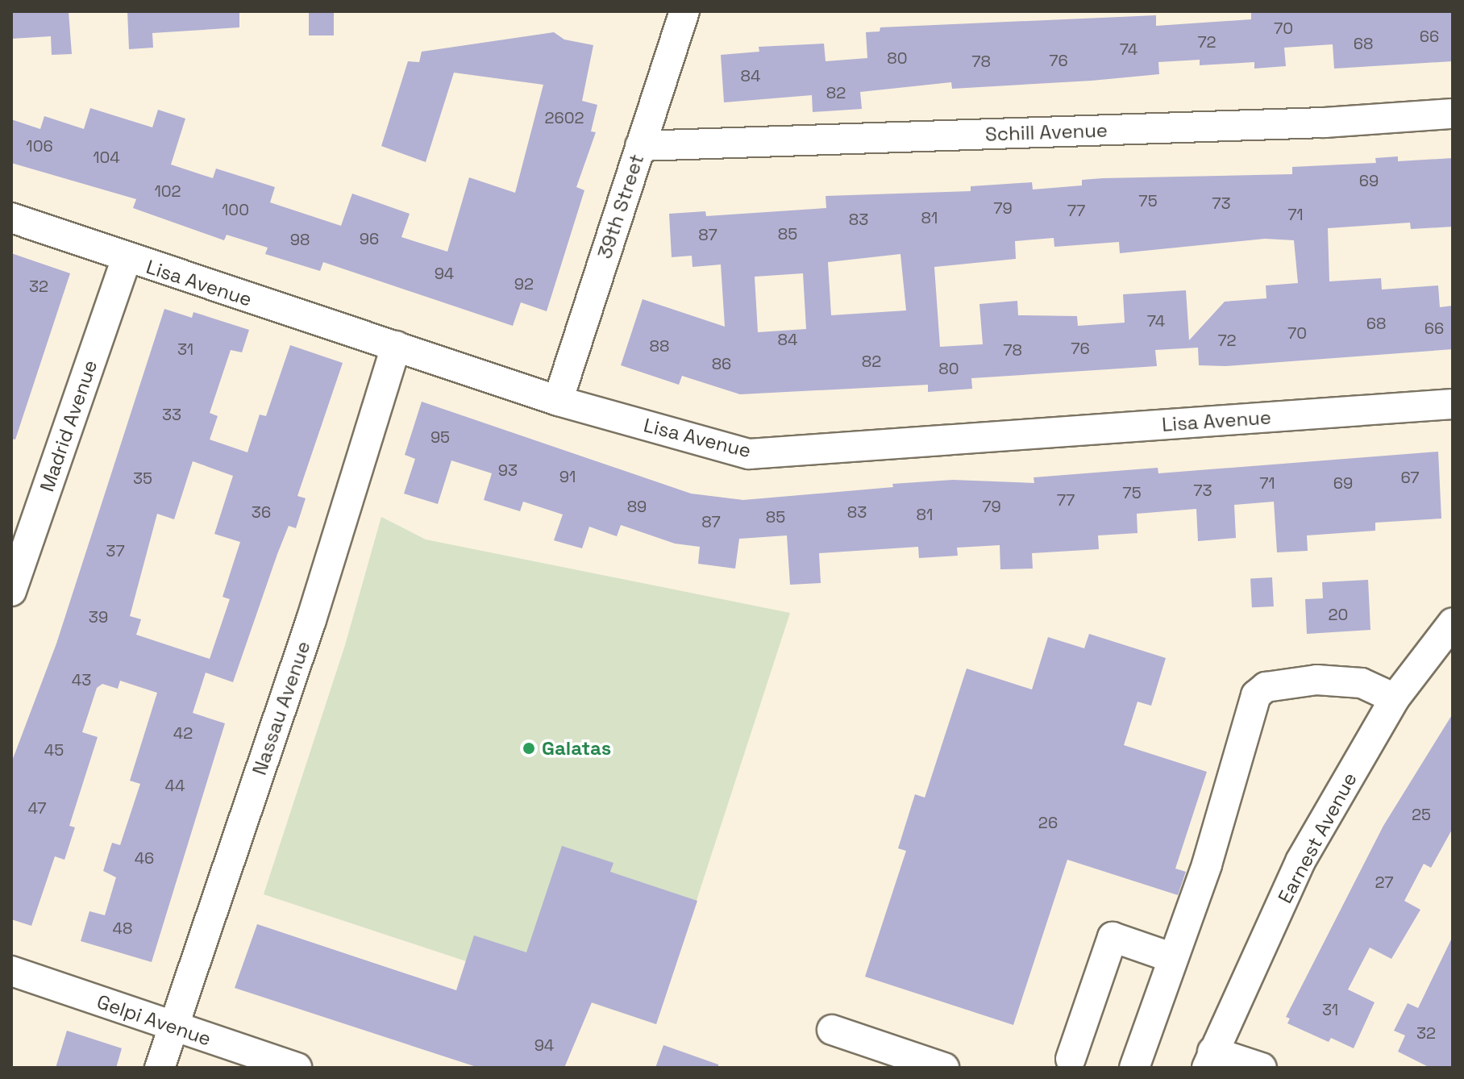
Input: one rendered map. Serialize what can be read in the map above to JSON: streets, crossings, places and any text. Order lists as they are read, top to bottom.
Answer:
{
  "streets": {
    "street": [
      "Schill Avenue",
      "39th Street",
      "Lisa Avenue",
      "Madrid Avenue",
      "Nassau Avenue",
      "Earnest Avenue",
      "Gelpi Avenue"
    ]
  },
  "crossings": [
    ["Schill Avenue", "39th Street"],
    ["39th Street", "Lisa Avenue"],
    ["Lisa Avenue", "Madrid Avenue"],
    ["Lisa Avenue", "Nassau Avenue"],
    ["Nassau Avenue", "Gelpi Avenue"]
  ],
  "places": ["Galatas"],
  "house_numbers": [
    "70",
    "66",
    "72",
    "68",
    "74",
    "80",
    "76",
    "78",
    "84",
    "82",
    "2602",
    "106",
    "104",
    "69",
    "102",
    "75",
    "73",
    "79",
    "100",
    "77",
    "71",
    "81",
    "83",
    "85",
    "87",
    "96",
    "98",
    "94",
    "92",
    "32",
    "74",
    "68",
    "66",
    "70",
    "84",
    "72",
    "88",
    "76",
    "31",
    "78",
    "82",
    "86",
    "80",
    "33",
    "95",
    "93",
    "91",
    "67",
    "35",
    "71",
    "69",
    "73",
    "75",
    "77",
    "89",
    "79",
    "36",
    "83",
    "81",
    "85",
    "87",
    "37",
    "20",
    "39",
    "43",
    "42",
    "45",
    "44",
    "47",
    "25",
    "26",
    "46",
    "27",
    "48",
    "31",
    "32",
    "94"
  ]
}
